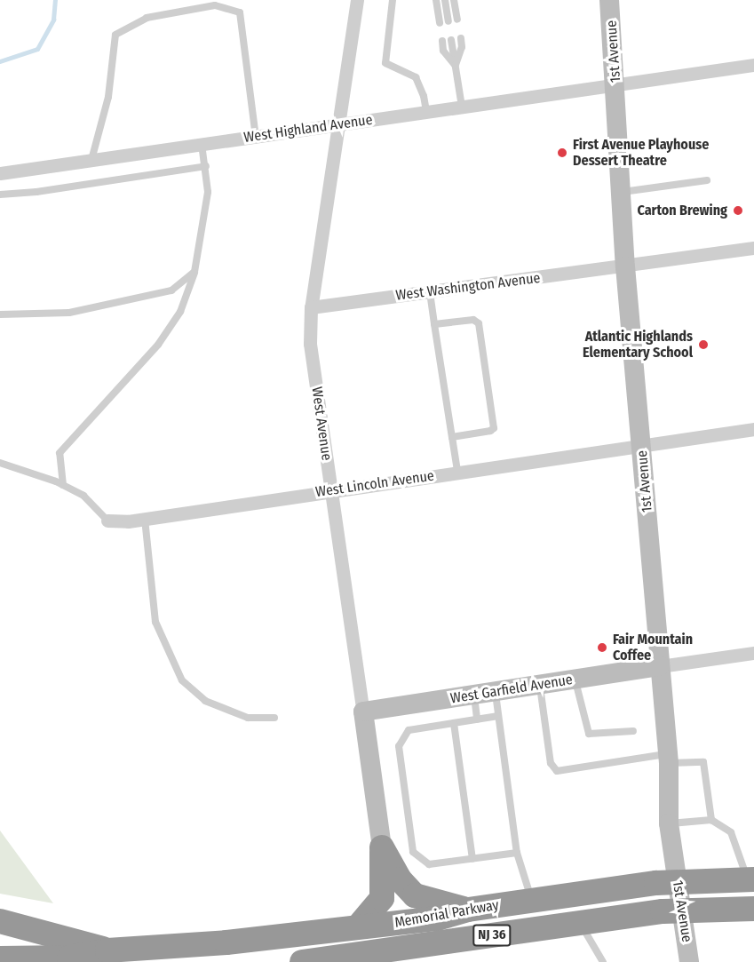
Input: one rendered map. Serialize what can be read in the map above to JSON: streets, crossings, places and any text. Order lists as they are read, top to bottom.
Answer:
{
  "streets": {
    "highway": ["Memorial Parkway", "NJ 36"],
    "street": [
      "1st Avenue",
      "West Highland Avenue",
      "West Washington Avenue",
      "West Avenue",
      "West Lincoln Avenue",
      "West Garfield Avenue"
    ]
  },
  "crossings": [
    ["1st Avenue", "West Highland Avenue"],
    ["1st Avenue", "West Washington Avenue"],
    ["1st Avenue", "West Lincoln Avenue"],
    ["1st Avenue", "West Garfield Avenue"],
    ["1st Avenue", "Memorial Parkway"],
    ["West Highland Avenue", "West Avenue"],
    ["West Washington Avenue", "West Avenue"],
    ["West Avenue", "West Lincoln Avenue"],
    ["West Avenue", "West Garfield Avenue"],
    ["Memorial Parkway", "NJ 36"]
  ],
  "places": [
    "First Avenue Playhouse Dessert Theatre",
    "Carton Brewing",
    "Atlantic Highlands Elementary School",
    "Fair Mountain Coffee"
  ]
}
